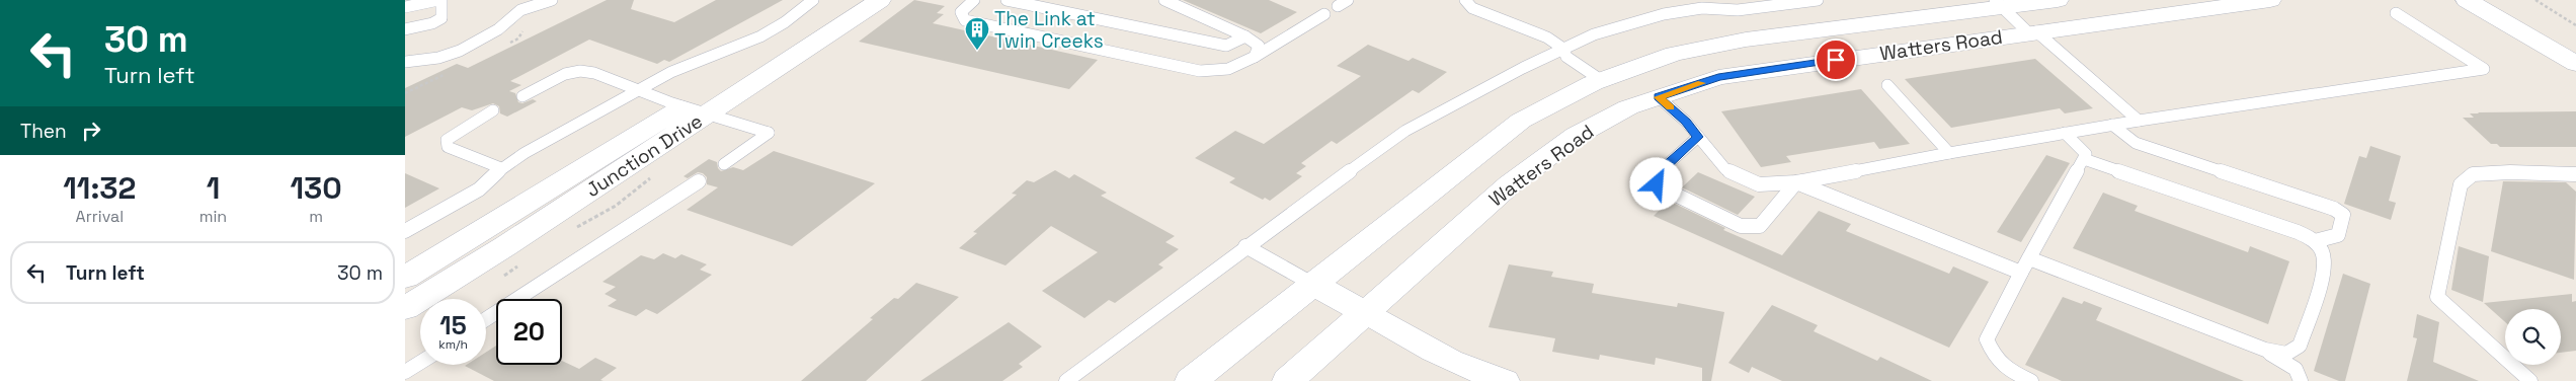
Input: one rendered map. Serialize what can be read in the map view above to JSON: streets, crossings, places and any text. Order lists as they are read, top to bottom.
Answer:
{
  "streets": {
    "main road": ["Watters Road", "Junction Drive"]
  },
  "places": {
    "building": ["The Link at Twin Creeks"]
  },
  "page": {
    "turn": ["30 m", "Turn left"],
    "then": "Then",
    "eta": [
      "11:32",
      "Arrival",
      "1",
      "min",
      "130",
      "m"
    ],
    "list": [
      {
        "name": "Turn left",
        "value": "30 m"
      }
    ],
    "speed": "15 km/h",
    "limit": "20"
  }
}
